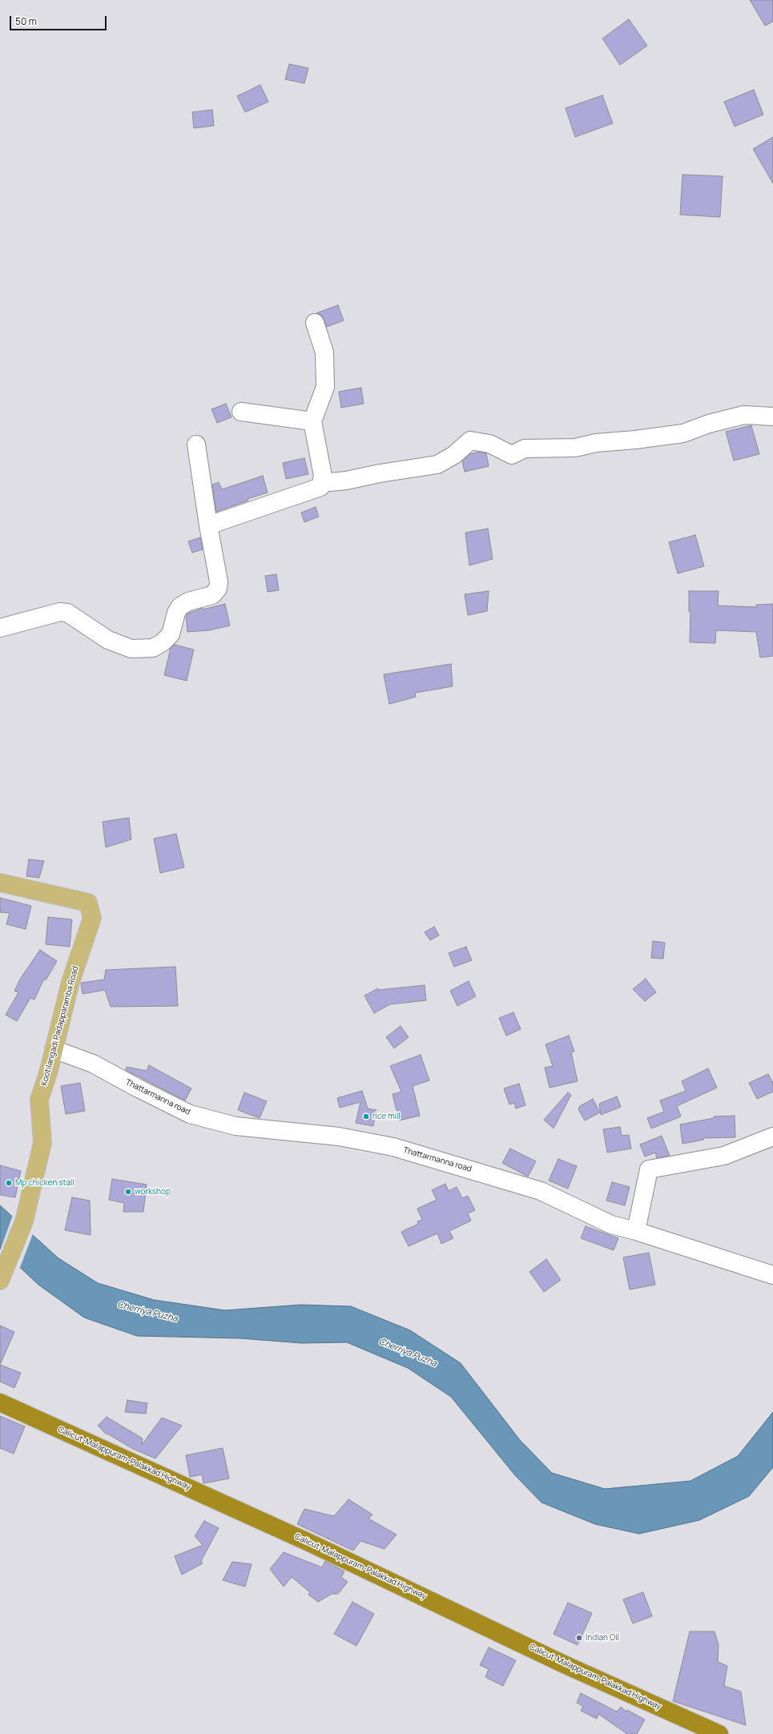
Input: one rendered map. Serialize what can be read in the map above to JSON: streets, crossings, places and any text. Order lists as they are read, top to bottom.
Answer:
{
  "streets": {
    "highway": ["Calicut-Malappuram-Palakkad Highway"],
    "main road": ["Kootilangadi Padapparamba Road"],
    "street": ["Thattarmanna road"]
  },
  "crossings": [
    ["Kootilangadi Padapparamba Road", "Thattarmanna road"]
  ],
  "water": ["Cherriya Puzha"],
  "places": [
    "rice mill",
    "Mp chicken stall",
    "workshop",
    "Indian Oil"
  ],
  "scale_bar": "50 m"
}
